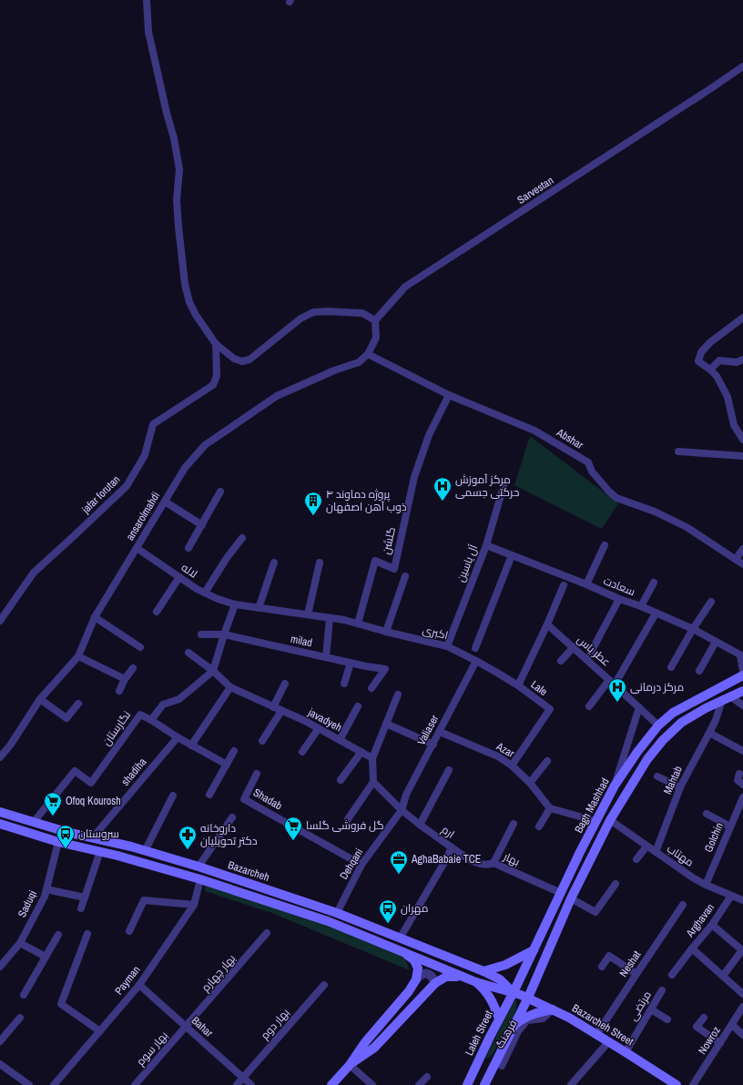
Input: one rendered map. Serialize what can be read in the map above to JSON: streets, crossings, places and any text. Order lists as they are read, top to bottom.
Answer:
{
  "streets": {
    "main road": [
      "Bagh Mashhad",
      "Bazarcheh",
      "Bazarcheh Street",
      "Laleh Street"
    ],
    "street": [
      "Sarvestan",
      "Abshar",
      "jafar forutan",
      "ansarolmahdi",
      "گلشن",
      "آل یاسین",
      "لاله",
      "سعادت",
      "اکبری",
      "milad",
      "عطر یاس",
      "Lale",
      "javadyeh",
      "نگارستان",
      "Valiaser",
      "Azar",
      "shadiha",
      "Mahtab",
      "Shadab",
      "ارم",
      "Golchin",
      "مهتاب",
      "بهار",
      "Dehqani",
      "Saduqi",
      "Arghavan",
      "Neshat",
      "بهار چهارم",
      "Payman",
      "مرتضی",
      "بهار دوم",
      "Bahar",
      "فرهنگ",
      "Nowroz",
      "بهار سوم"
    ]
  },
  "crossings": [
    ["Abshar", "ansarolmahdi"],
    ["Abshar", "گلشن"],
    ["ansarolmahdi", "لاله"],
    ["آل یاسین", "سعادت"],
    ["آل یاسین", "اکبری"],
    ["اکبری", "Lale"],
    ["اکبری", "Valiaser"],
    ["عطر یاس", "Bagh Mashhad"],
    ["Lale", "Valiaser"],
    ["Lale", "Azar"],
    ["نگارستان", "Bazarcheh"],
    ["Valiaser", "Azar"],
    ["Valiaser", "ارم"],
    ["Valiaser", "Dehqani"],
    ["shadiha", "Bazarcheh"],
    ["Mahtab", "مهتاب"],
    ["Shadab", "Dehqani"],
    ["Bagh Mashhad", "بهار"],
    ["Bagh Mashhad", "Bazarcheh Street"],
    ["Bagh Mashhad", "Laleh Street"],
    ["ارم", "Dehqani"],
    ["ارم", "Bazarcheh"],
    ["Golchin", "مهتاب"],
    ["مهتاب", "Arghavan"],
    ["Dehqani", "Bazarcheh"],
    ["Bazarcheh", "Saduqi"],
    ["Bazarcheh", "Payman"],
    ["Neshat", "Bazarcheh Street"],
    ["بهار چهارم", "Bahar"],
    ["بهار چهارم", "بهار سوم"],
    ["Payman", "Bahar"],
    ["مرتضی", "Bazarcheh Street"],
    ["بهار دوم", "Bahar"],
    ["Bazarcheh Street", "Laleh Street"],
    ["Bazarcheh Street", "فرهنگ"],
    ["Bahar", "بهار سوم"]
  ],
  "places": {
    "hospital": ["مرکز آموزش حرکتی جسمی", "مرکز درمانی"],
    "building": ["پروژه دماوند ۴ ذوب آهن اصفهان"],
    "supermarket": ["Ofoq Kourosh", "گل فروشی گلسا"],
    "bus stop": ["سروستان", "مهران"],
    "pharmacy": ["داروخانه دکتر تحویلیان"],
    "office": ["AghaBabaie TCE"]
  }
}
